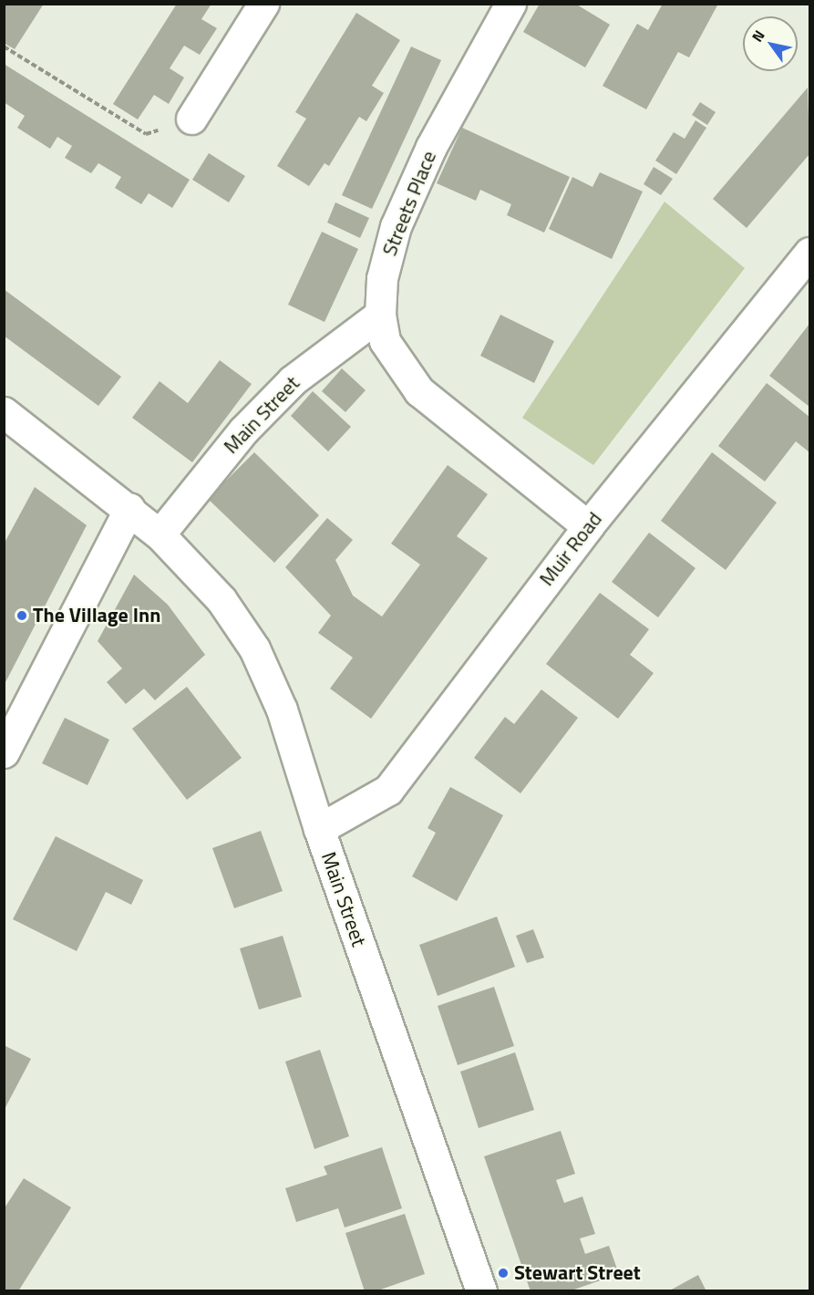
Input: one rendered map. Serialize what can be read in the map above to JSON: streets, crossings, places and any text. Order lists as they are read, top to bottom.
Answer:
{
  "streets": {
    "street": ["Streets Place", "Main Street", "Muir Road"]
  },
  "crossings": [
    ["Streets Place", "Main Street"],
    ["Streets Place", "Muir Road"],
    ["Main Street", "Muir Road"]
  ],
  "places": ["The Village Inn", "Stewart Street"],
  "north": "top left"
}
